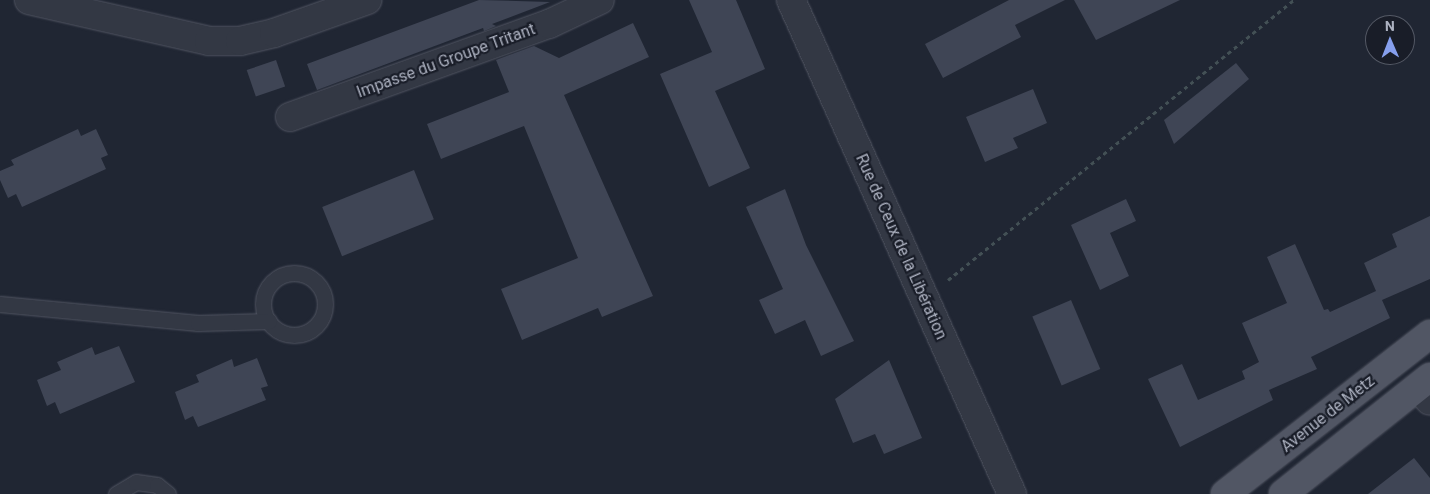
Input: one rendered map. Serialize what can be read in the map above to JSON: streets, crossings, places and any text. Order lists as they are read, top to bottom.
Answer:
{
  "streets": {
    "main road": ["Avenue de Metz"],
    "street": ["Impasse du Groupe Tritant", "Rue de Ceux de la Libération"]
  },
  "north": "top"
}
